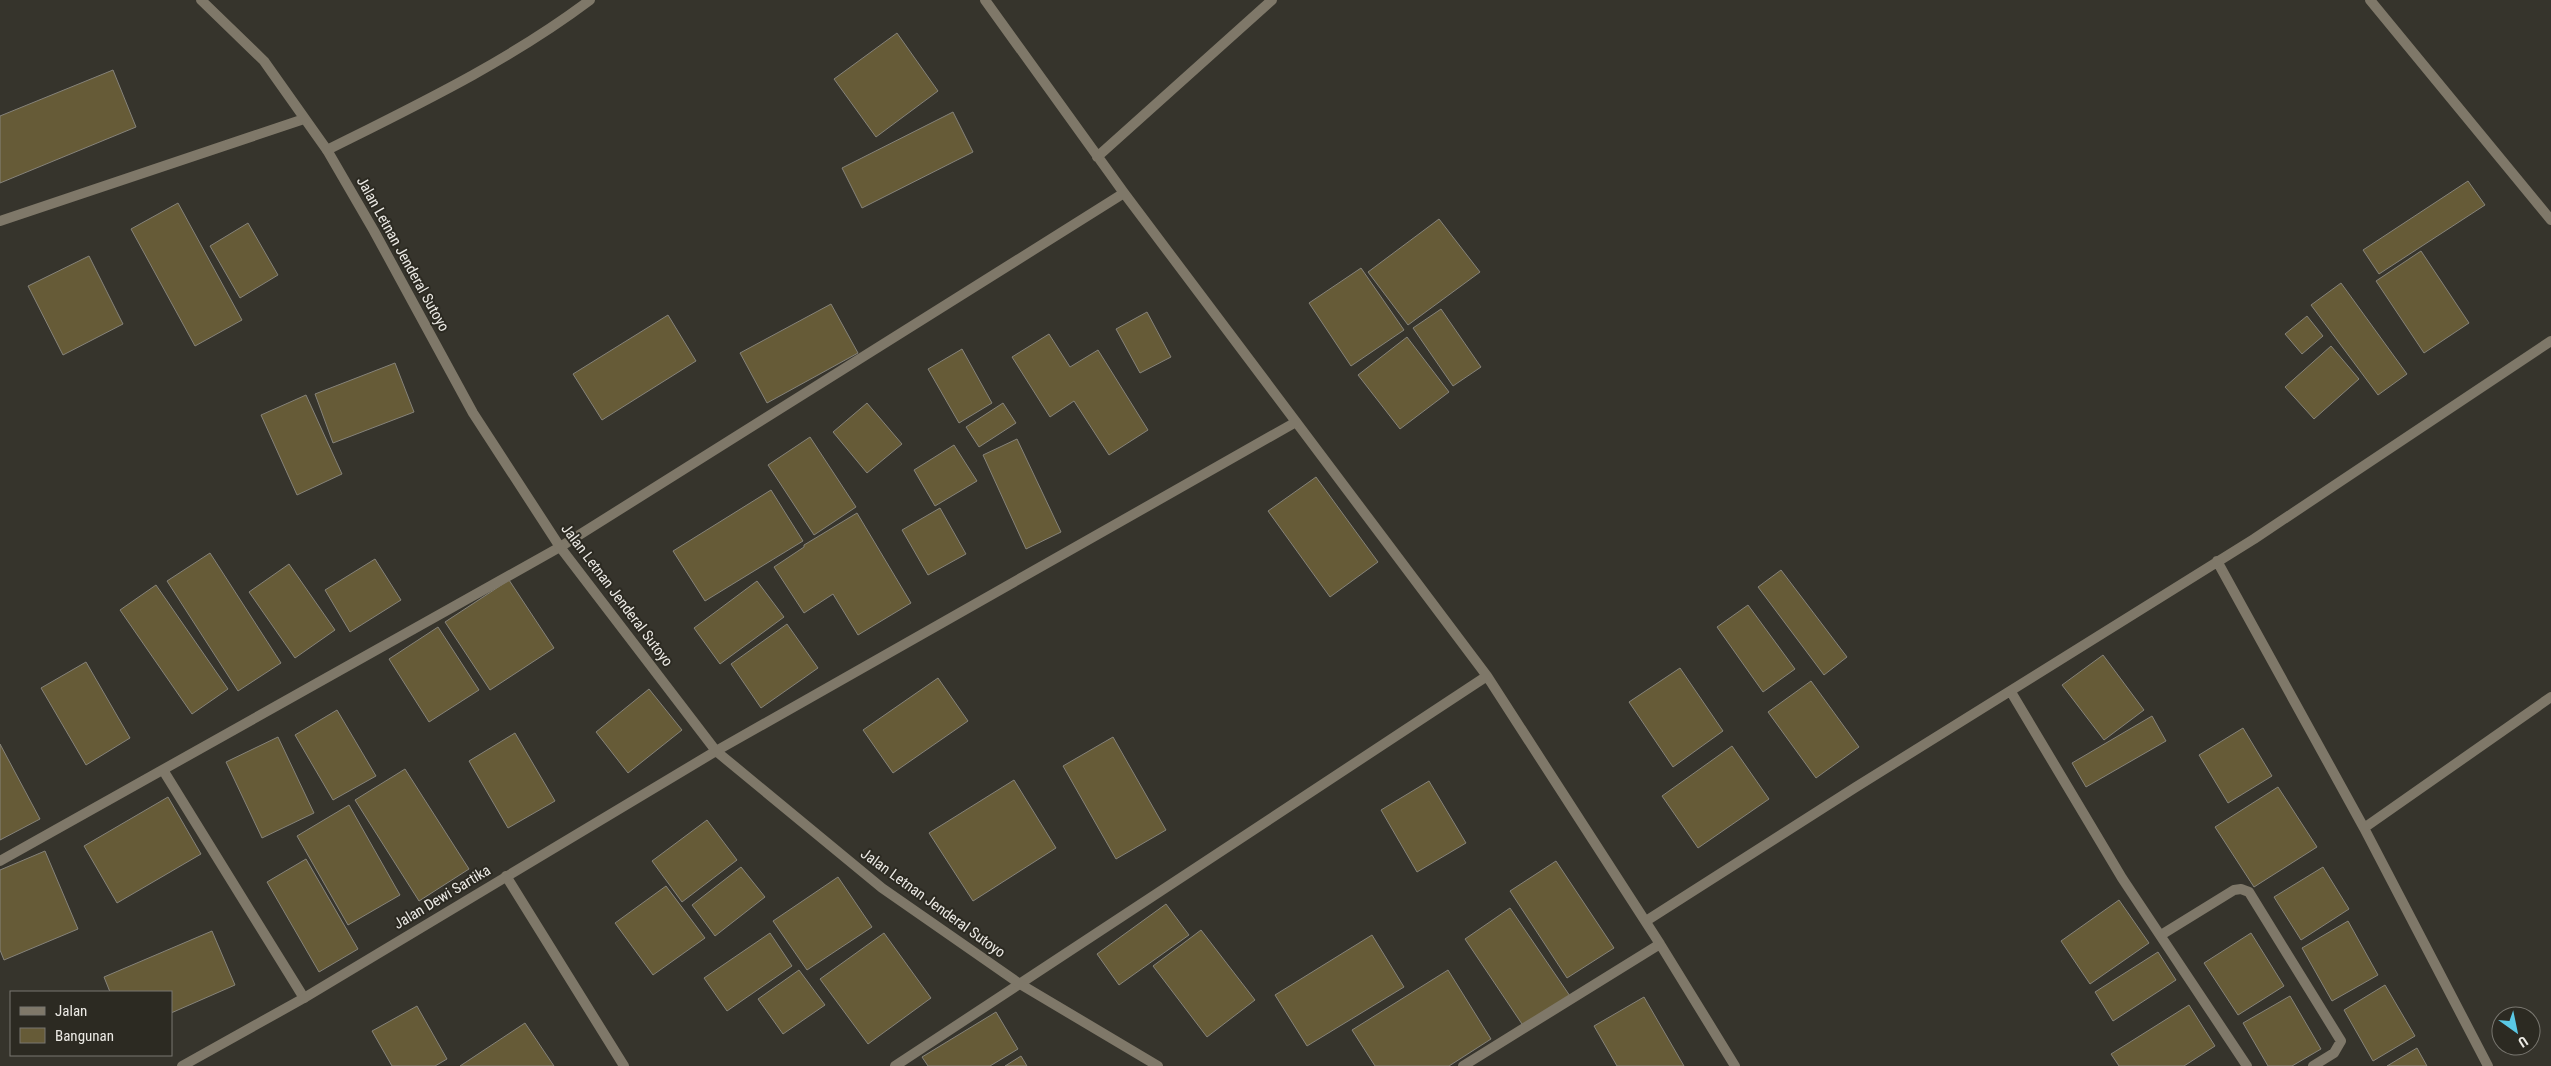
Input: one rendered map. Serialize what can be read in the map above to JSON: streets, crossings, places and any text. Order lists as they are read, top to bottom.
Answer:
{
  "streets": {
    "street": ["Jalan Letnan Jenderal Sutoyo", "Jalan Dewi Sartika"]
  },
  "crossings": [
    ["Jalan Letnan Jenderal Sutoyo", "Jalan Dewi Sartika"]
  ],
  "legend": ["Jalan", "Bangunan"],
  "north": "bottom right"
}
